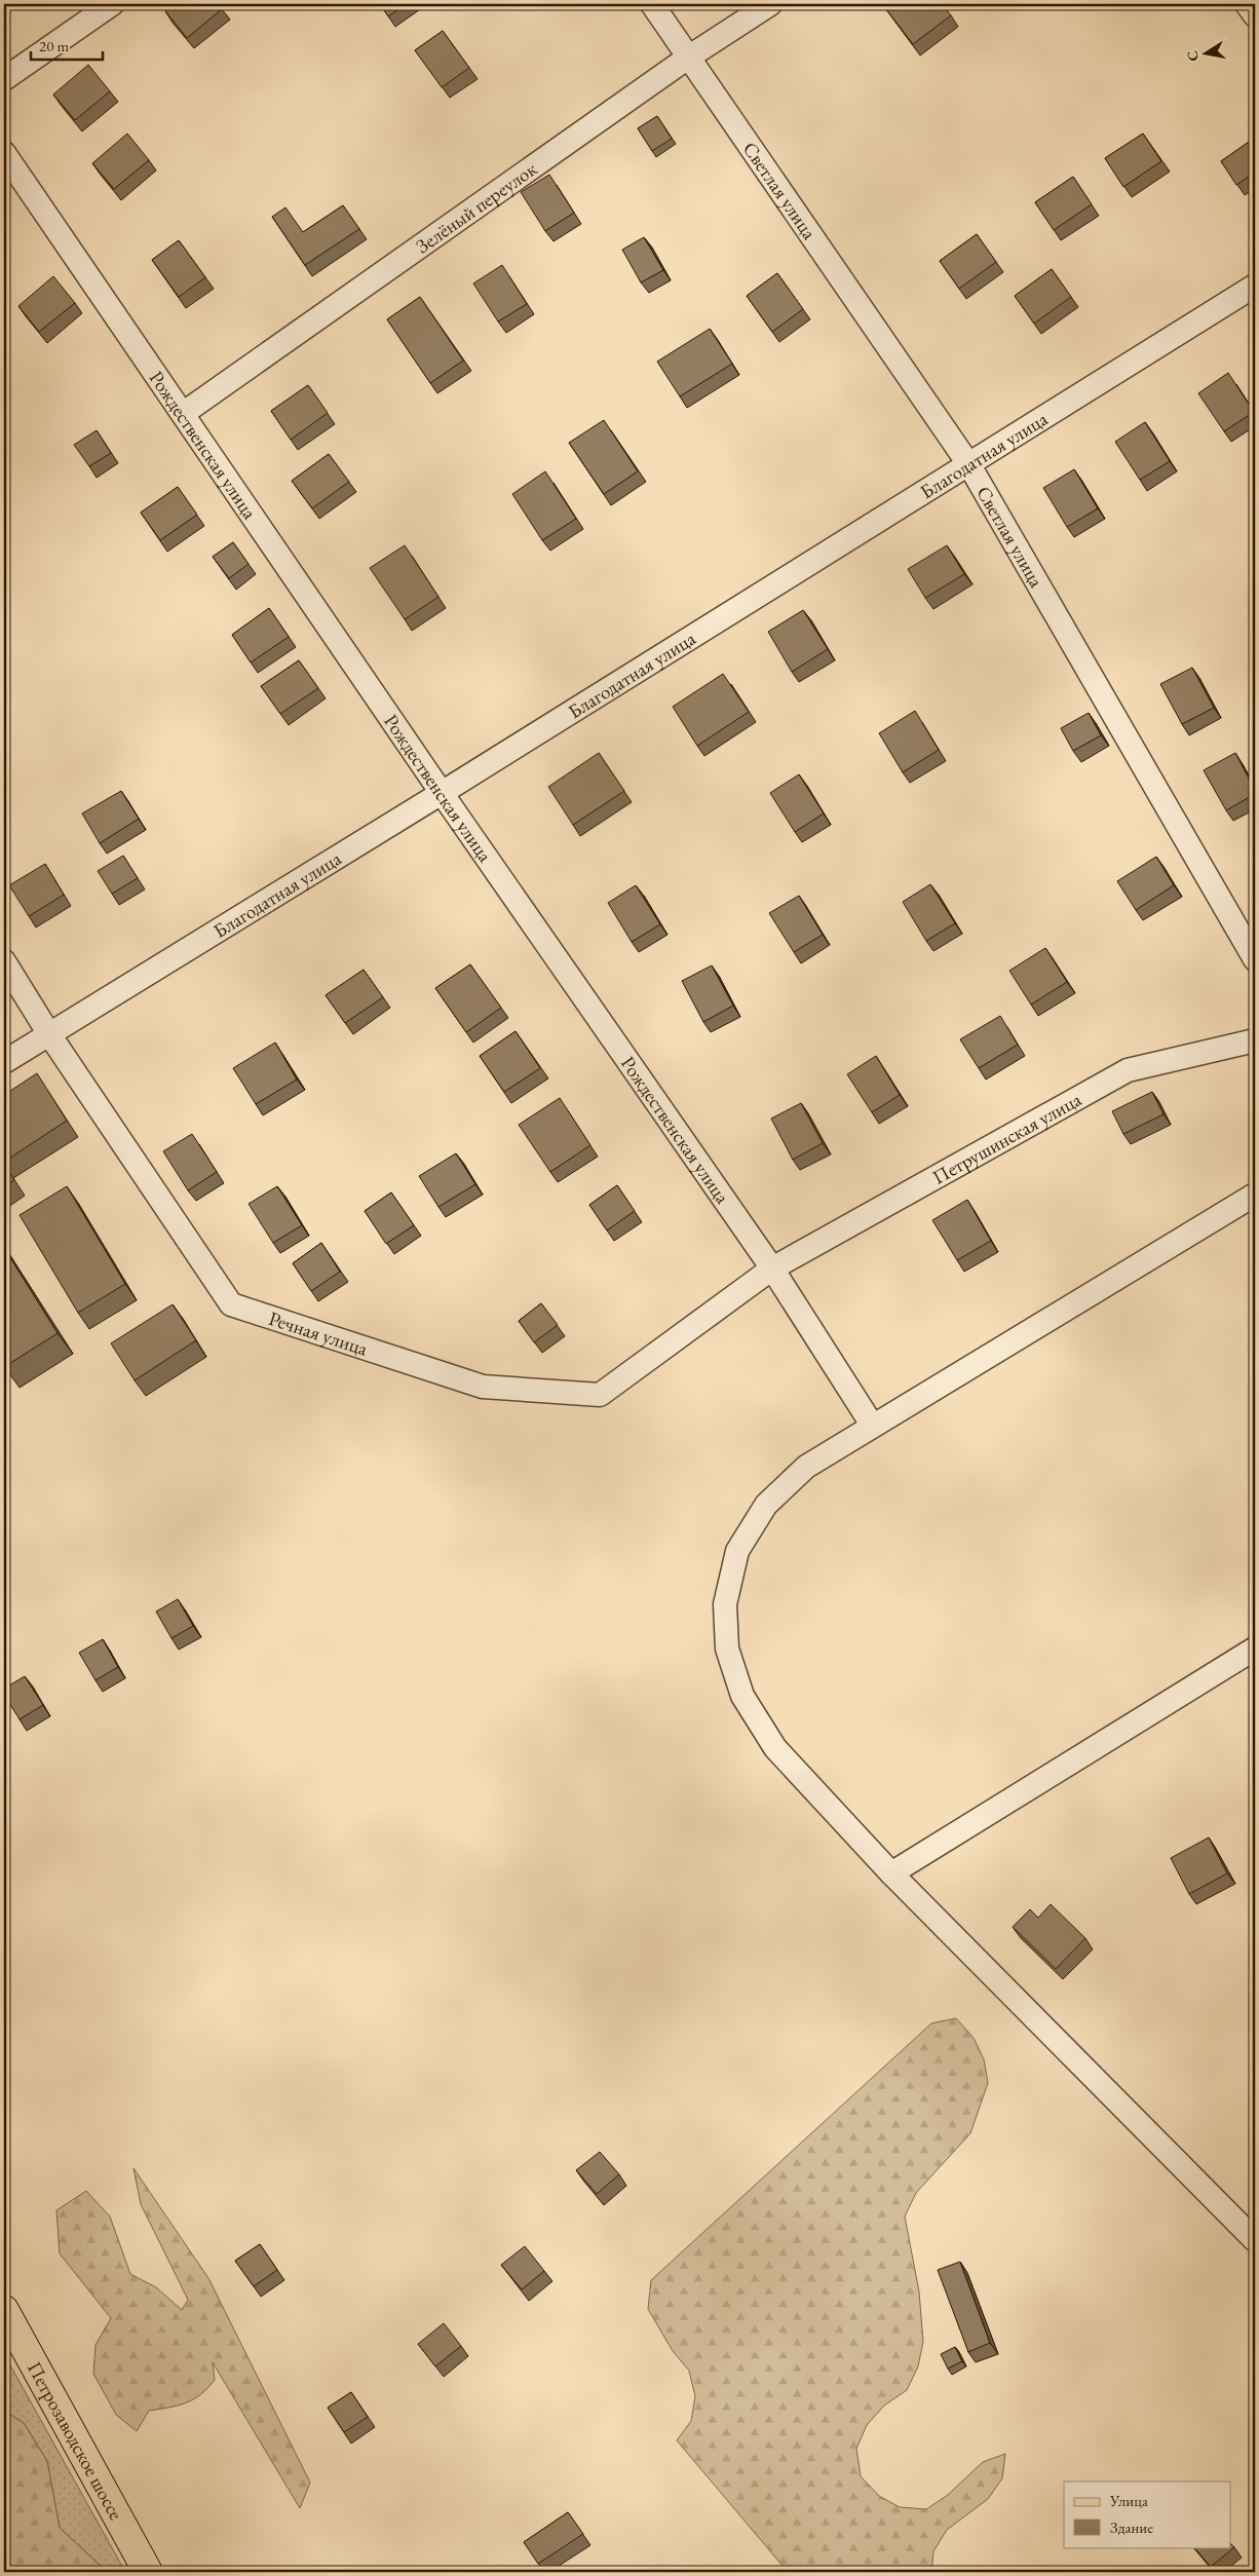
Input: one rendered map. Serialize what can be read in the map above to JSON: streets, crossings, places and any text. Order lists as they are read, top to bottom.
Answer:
{
  "streets": {
    "main road": ["Петрозаводское шоссе"],
    "street": [
      "Светлая улица",
      "Зелёный переулок",
      "Рождественская улица",
      "Благодатная улица",
      "Петрушинская улица",
      "Речная улица"
    ]
  },
  "crossings": [
    ["Светлая улица", "Зелёный переулок"],
    ["Светлая улица", "Благодатная улица"],
    ["Зелёный переулок", "Рождественская улица"],
    ["Рождественская улица", "Благодатная улица"],
    ["Рождественская улица", "Петрушинская улица"],
    ["Рождественская улица", "Речная улица"],
    ["Благодатная улица", "Речная улица"],
    ["Петрушинская улица", "Речная улица"]
  ],
  "legend": ["Улица", "Здание"],
  "scale_bar": "20 m",
  "north": "left"
}
